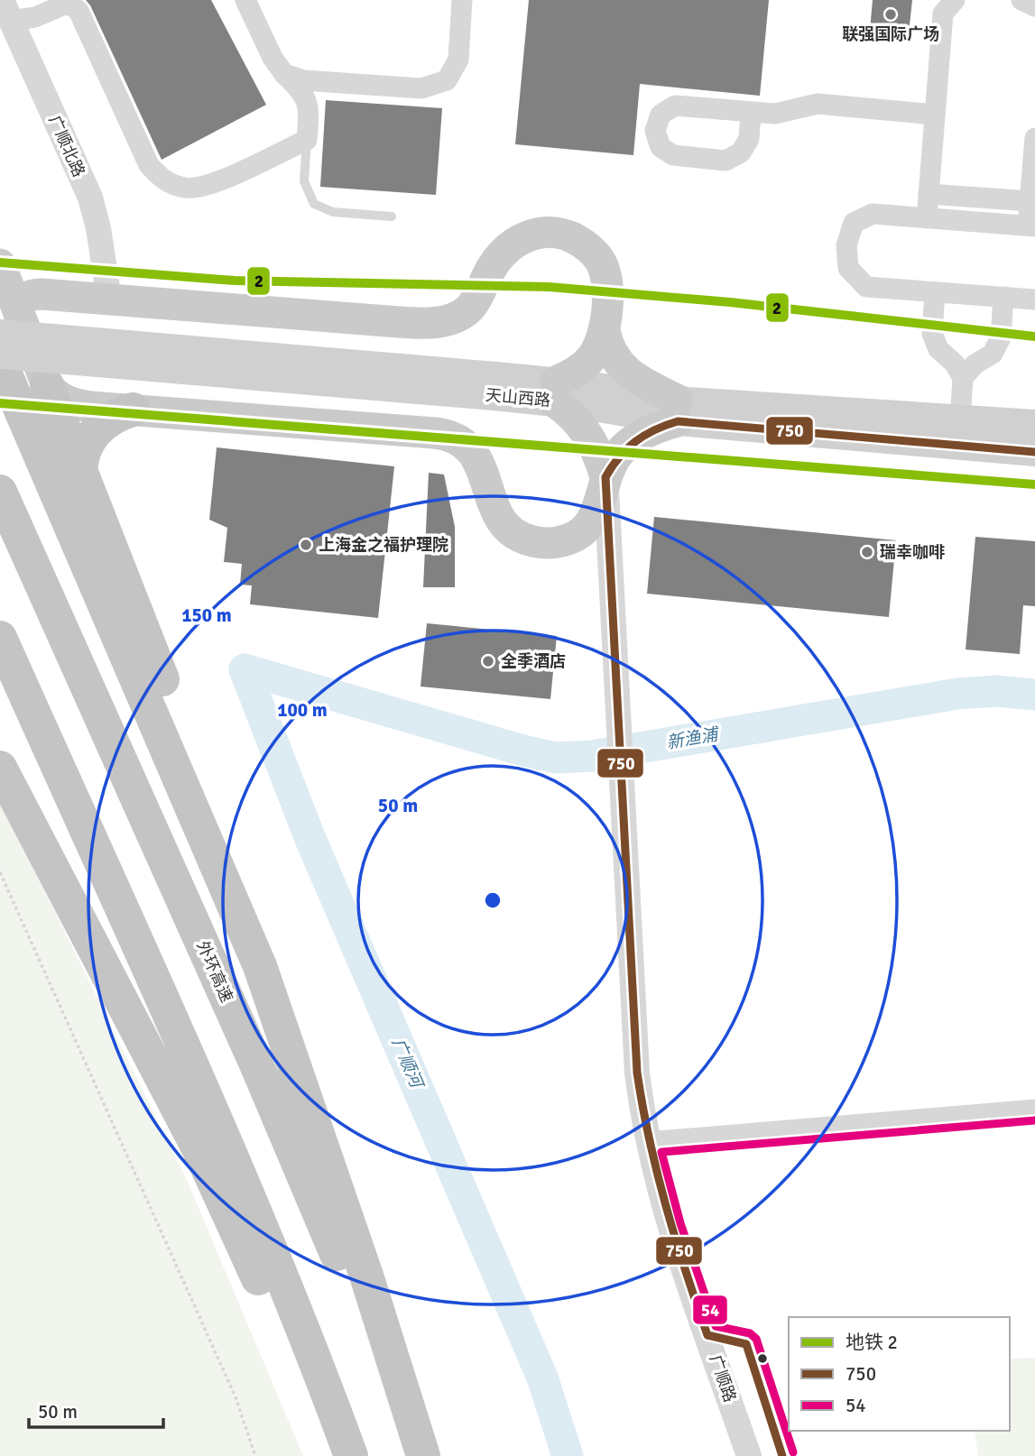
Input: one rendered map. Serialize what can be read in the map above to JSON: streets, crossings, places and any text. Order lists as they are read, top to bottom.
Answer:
{
  "streets": {
    "highway": ["外环高速"],
    "main road": ["天山西路"],
    "street": ["广顺北路", "广顺路"]
  },
  "water": ["新渔浦", "广顺河"],
  "places": [
    "联强国际广场",
    "上海金之福护理院",
    "瑞幸咖啡",
    "全季酒店"
  ],
  "lines": ["metro line 2", "transit line 750", "transit line 54"],
  "legend": ["地铁 2", "750", "54"],
  "scale_bar": "50 m",
  "rings": ["150 m", "100 m", "50 m"]
}
